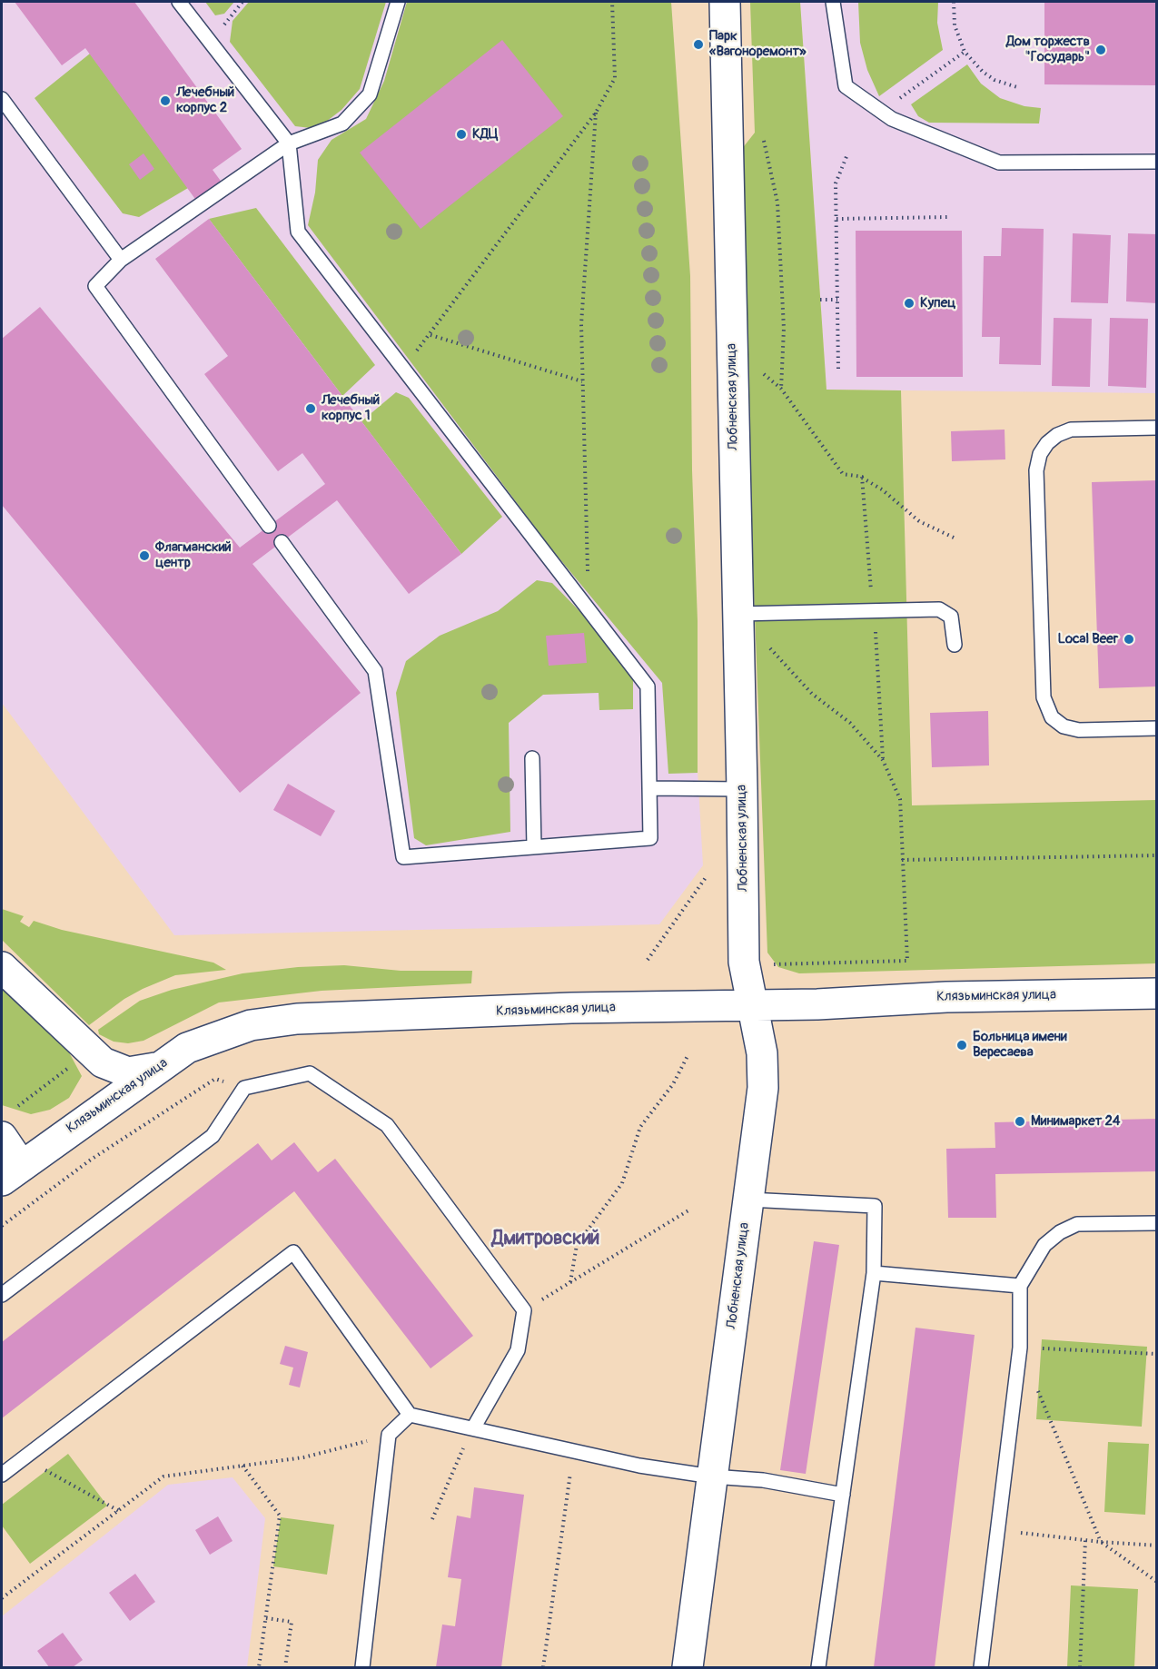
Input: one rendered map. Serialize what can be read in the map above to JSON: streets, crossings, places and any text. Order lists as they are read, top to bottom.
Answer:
{
  "streets": {
    "street": ["Лобненская улица", "Клязьминская улица"]
  },
  "crossings": [
    ["Лобненская улица", "Клязьминская улица"]
  ],
  "districts": ["Дмитровский"],
  "places": [
    "Парк «Вагоноремонт»",
    "Дом торжеств \"Государь\"",
    "Лечебный корпус 2",
    "КДЦ",
    "Купец",
    "Лечебный корпус 1",
    "Флагманский центр",
    "Local Beer",
    "Больница имени Вересаева",
    "Минимаркет 24"
  ]
}
